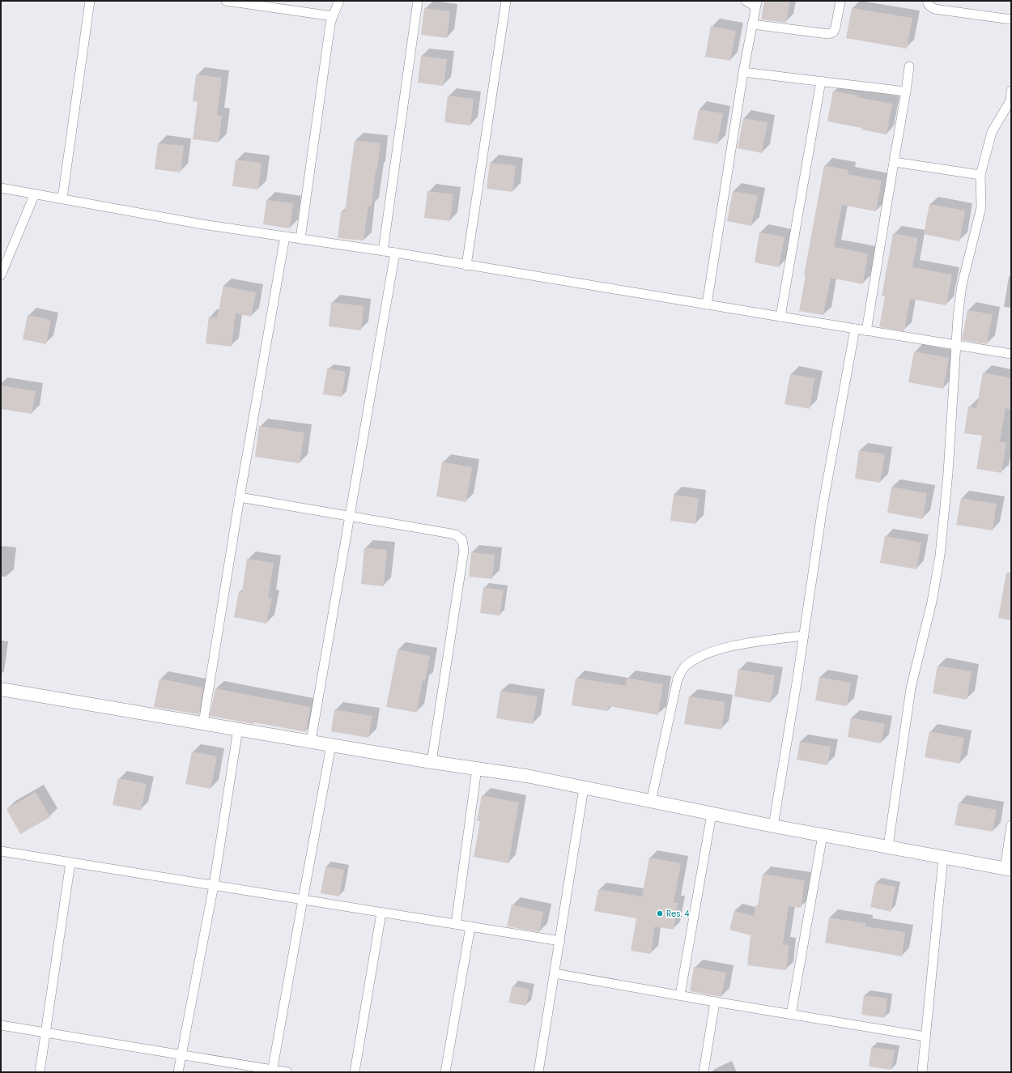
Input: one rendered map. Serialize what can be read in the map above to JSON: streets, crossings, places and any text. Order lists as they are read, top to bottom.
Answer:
{
  "places": ["Res. 4"]
}
